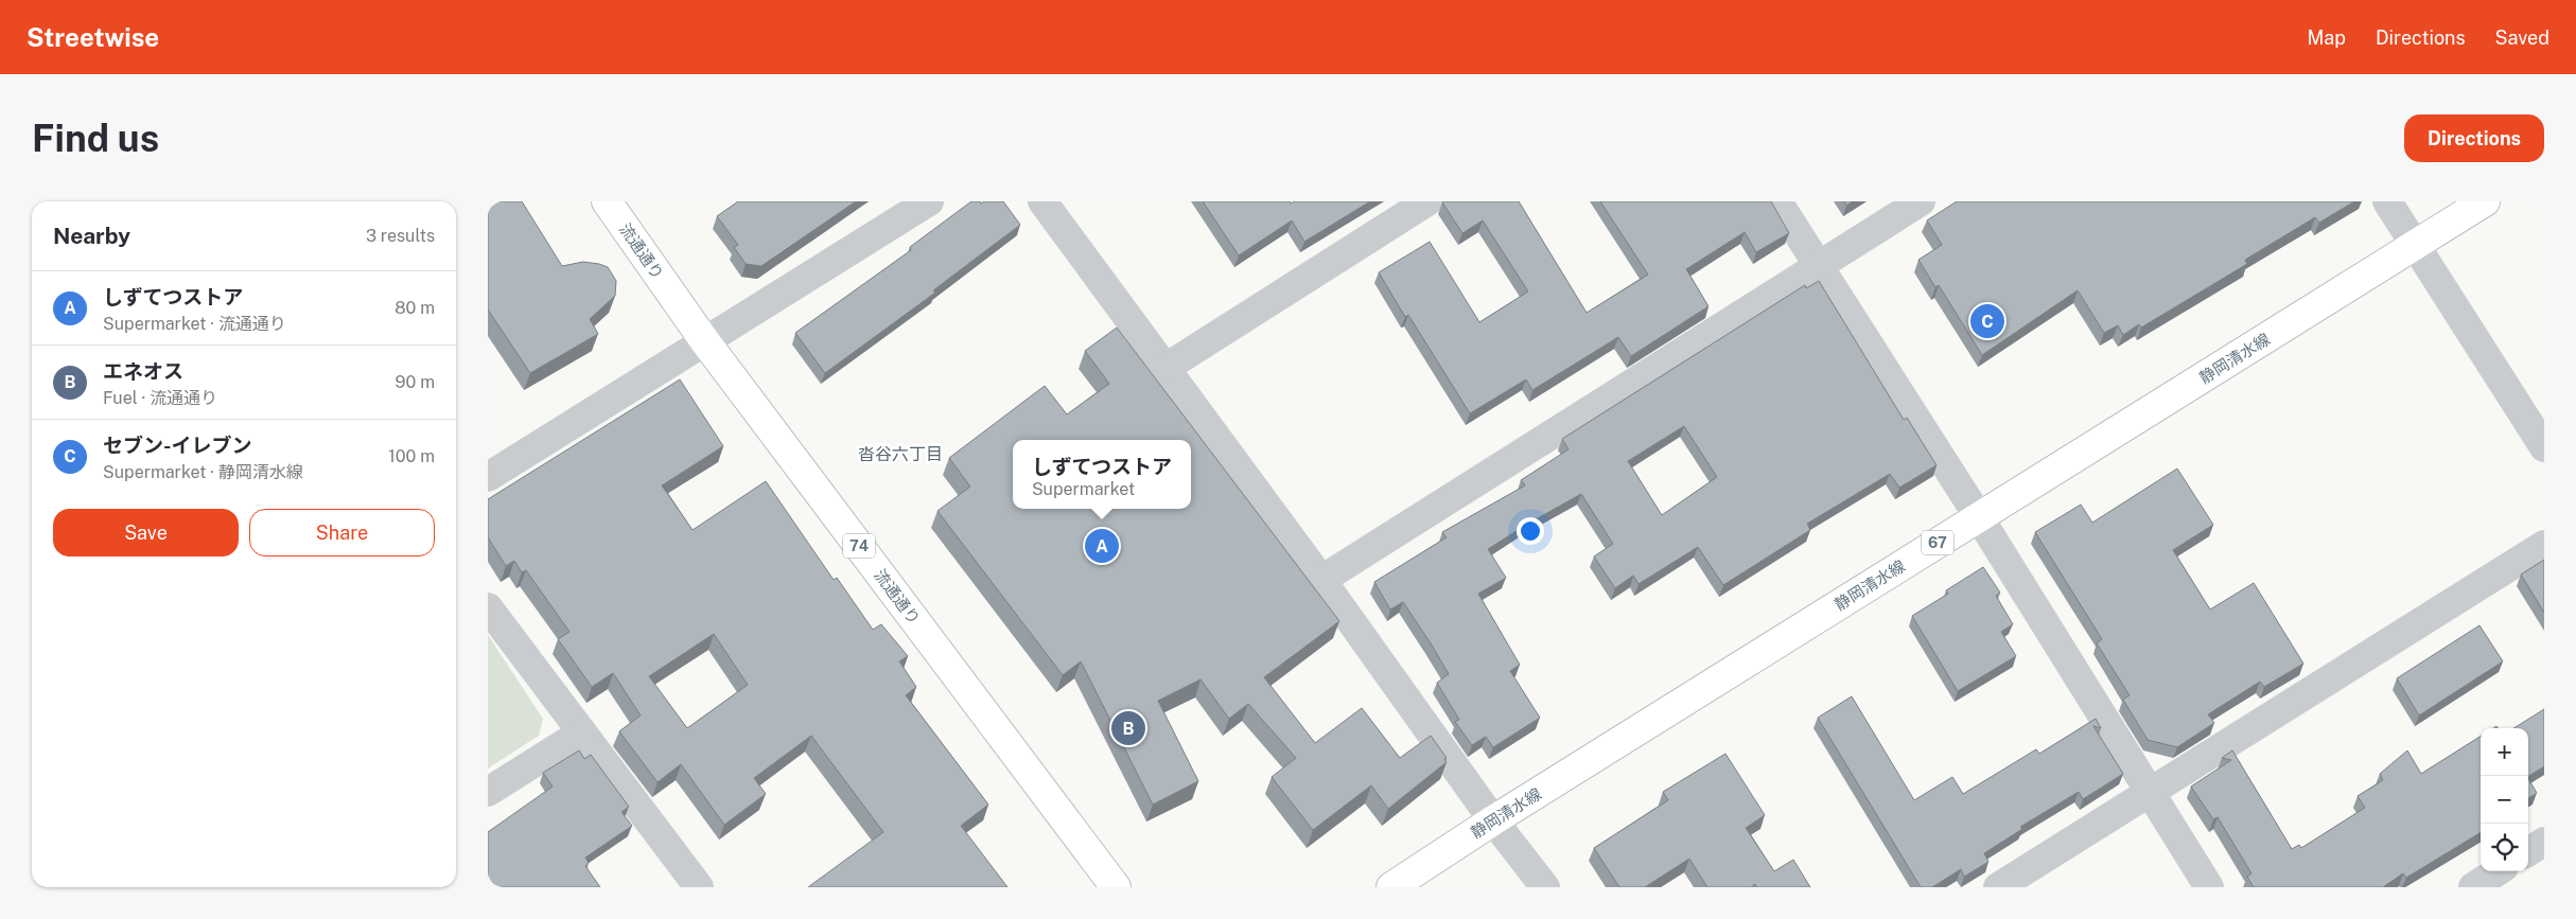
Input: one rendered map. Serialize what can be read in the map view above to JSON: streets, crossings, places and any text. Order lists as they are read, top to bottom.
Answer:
{
  "streets": {
    "main road": [
      "流通通り",
      "静岡清水線",
      "67",
      "74"
    ]
  },
  "districts": ["沓谷六丁目"],
  "page": {
    "header": "Streetwise",
    "nav": ["Map", "Directions", "Saved"],
    "buttons": [
      "Directions",
      ["Save", "Share"]
    ],
    "title": "Find us",
    "heading": ["Nearby", "3 results"],
    "list": [
      {
        "mark": "A",
        "name": "しずてつストア",
        "note": "Supermarket · 流通通り",
        "value": "80 m"
      },
      {
        "mark": "B",
        "name": "エネオス",
        "note": "Fuel · 流通通り",
        "value": "90 m"
      },
      {
        "mark": "C",
        "name": "セブン-イレブン",
        "note": "Supermarket · 静岡清水線",
        "value": "100 m"
      }
    ],
    "pins": ["C", "A", "B"],
    "popup": ["しずてつストア", "Supermarket"],
    "map_buttons": ["+", "−"]
  }
}
